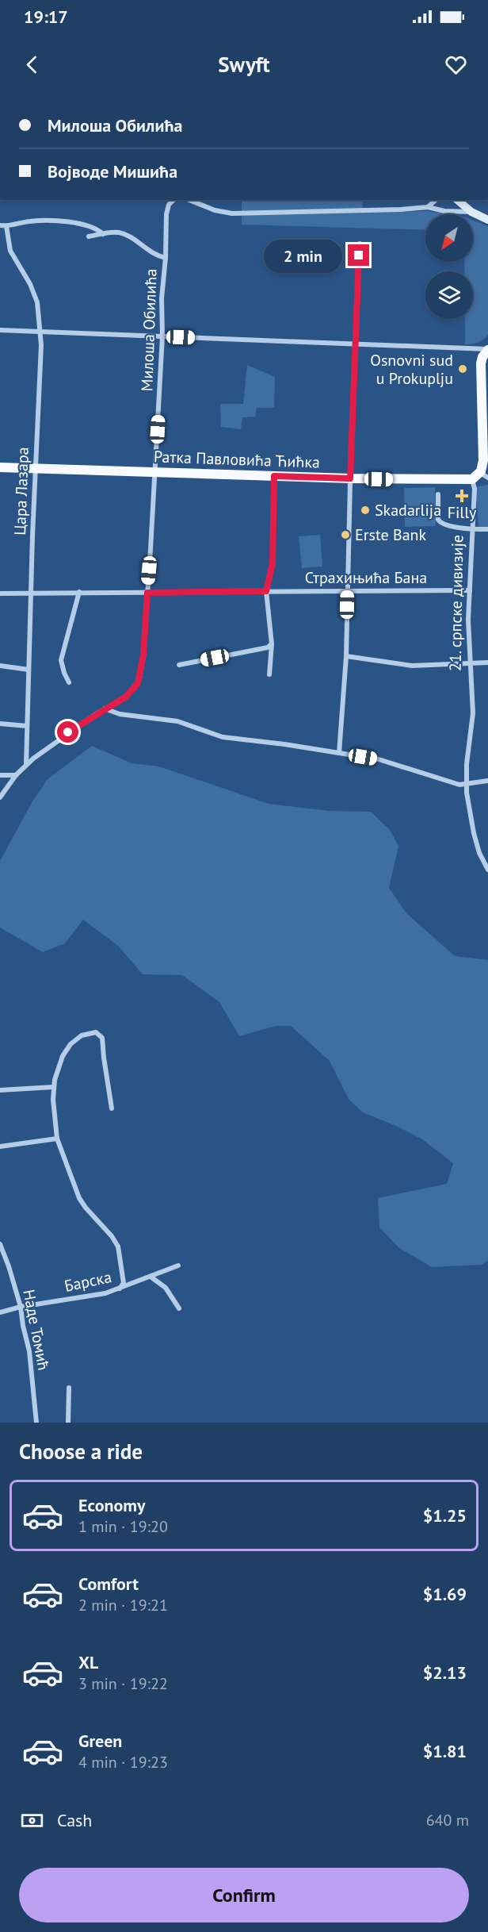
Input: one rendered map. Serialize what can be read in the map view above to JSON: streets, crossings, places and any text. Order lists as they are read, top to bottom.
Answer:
{
  "streets": {
    "main road": ["Ратка Павловића Ћићка", "21. српске дивизије"],
    "street": [
      "Милоша Обилића",
      "Цара Лазара",
      "Страхињића Бана",
      "Барска",
      "Наде Томић"
    ]
  },
  "crossings": [
    ["Милоша Обилића", "Ратка Павловића Ћићка"],
    ["Милоша Обилића", "Цара Лазара"],
    ["Милоша Обилића", "Страхињића Бана"],
    ["Ратка Павловића Ћићка", "Цара Лазара"],
    ["Ратка Павловића Ћићка", "21. српске дивизије"],
    ["Цара Лазара", "Страхињића Бана"],
    ["Страхињића Бана", "21. српске дивизије"],
    ["Барска", "Наде Томић"]
  ],
  "places": {
    "other": ["Osnovni sud u Prokuplju", "Skadarlija", "Erste Bank"],
    "health": ["Filly"]
  },
  "north": "bottom left",
  "page": {
    "status": "19:17",
    "header": "Swyft",
    "banner": ["Милоша Обилића", "Војводе Мишића"],
    "bubble": "2 min",
    "heading": "Choose a ride",
    "list": [
      {
        "name": "Economy",
        "note": "1 min · 19:20",
        "value": "$1.25"
      },
      {
        "name": "Comfort",
        "note": "2 min · 19:21",
        "value": "$1.69"
      },
      {
        "name": "XL",
        "note": "3 min · 19:22",
        "value": "$2.13"
      },
      {
        "name": "Green",
        "note": "4 min · 19:23",
        "value": "$1.81"
      }
    ],
    "pay": ["Cash", "640 m"],
    "buttons": "Confirm"
  }
}
